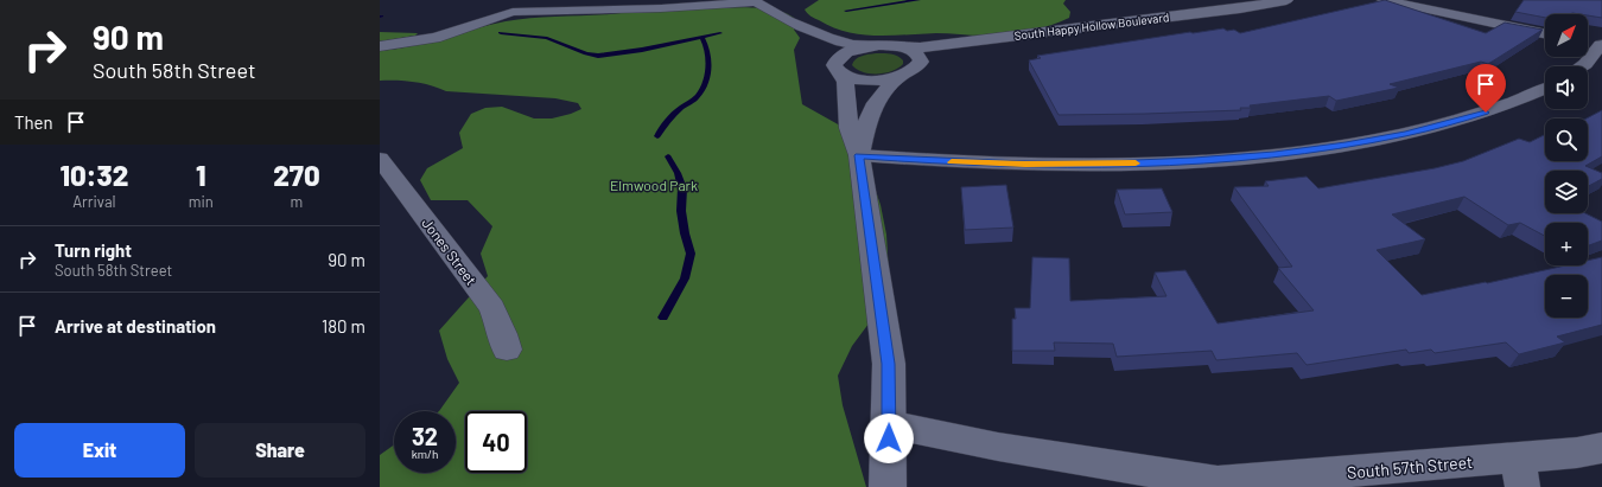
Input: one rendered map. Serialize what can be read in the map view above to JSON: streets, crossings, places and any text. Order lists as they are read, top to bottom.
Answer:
{
  "streets": {
    "street": ["South Happy Hollow Boulevard", "Jones Street", "South 57th Street"]
  },
  "parks": ["Elmwood Park"],
  "north": "top right",
  "page": {
    "turn": ["90 m", "South 58th Street"],
    "map_buttons": ["+", "−"],
    "then": "Then",
    "eta": [
      "10:32",
      "Arrival",
      "1",
      "min",
      "270",
      "m"
    ],
    "list": [
      {
        "name": "Turn right",
        "note": "South 58th Street",
        "value": "90 m"
      },
      {
        "name": "Arrive at destination",
        "value": "180 m"
      }
    ],
    "speed": "32 km/h",
    "limit": "40",
    "buttons": ["Exit", "Share"]
  }
}
